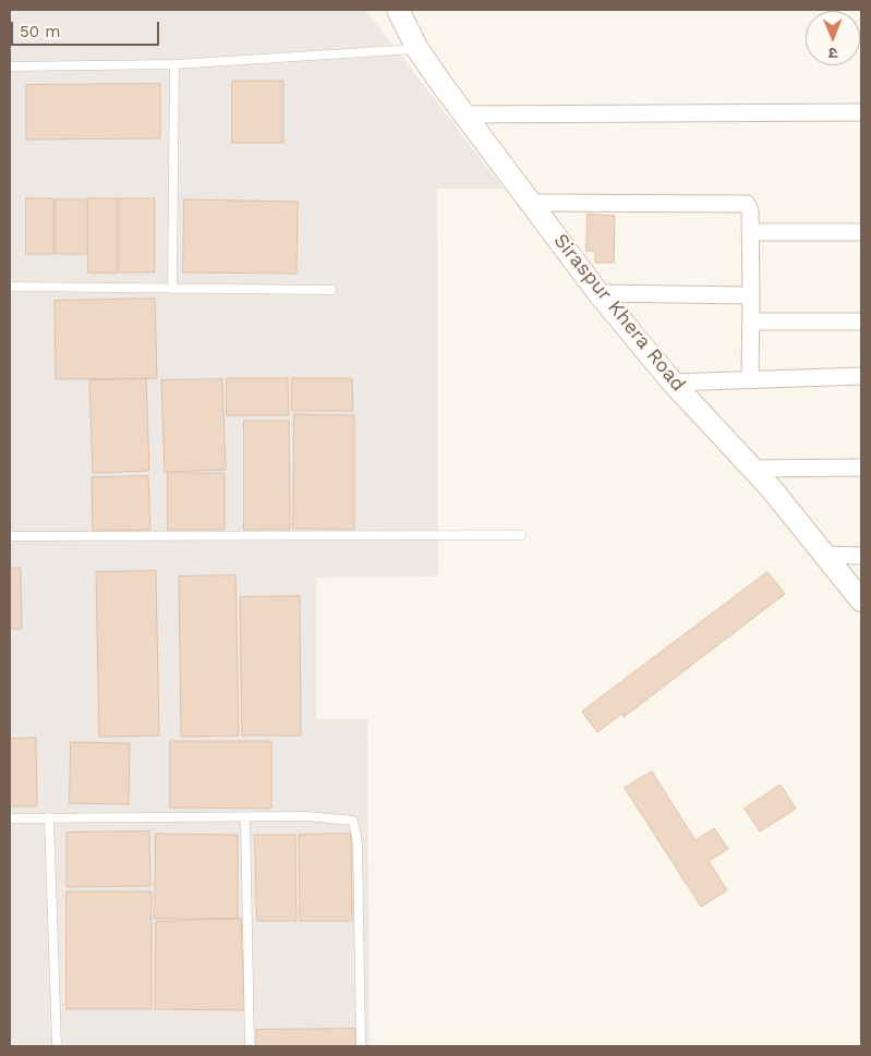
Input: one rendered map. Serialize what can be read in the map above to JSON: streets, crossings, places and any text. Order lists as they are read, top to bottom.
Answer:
{
  "streets": {
    "street": ["Siraspur Khera Road"]
  },
  "scale_bar": "50 m",
  "north": "bottom"
}
